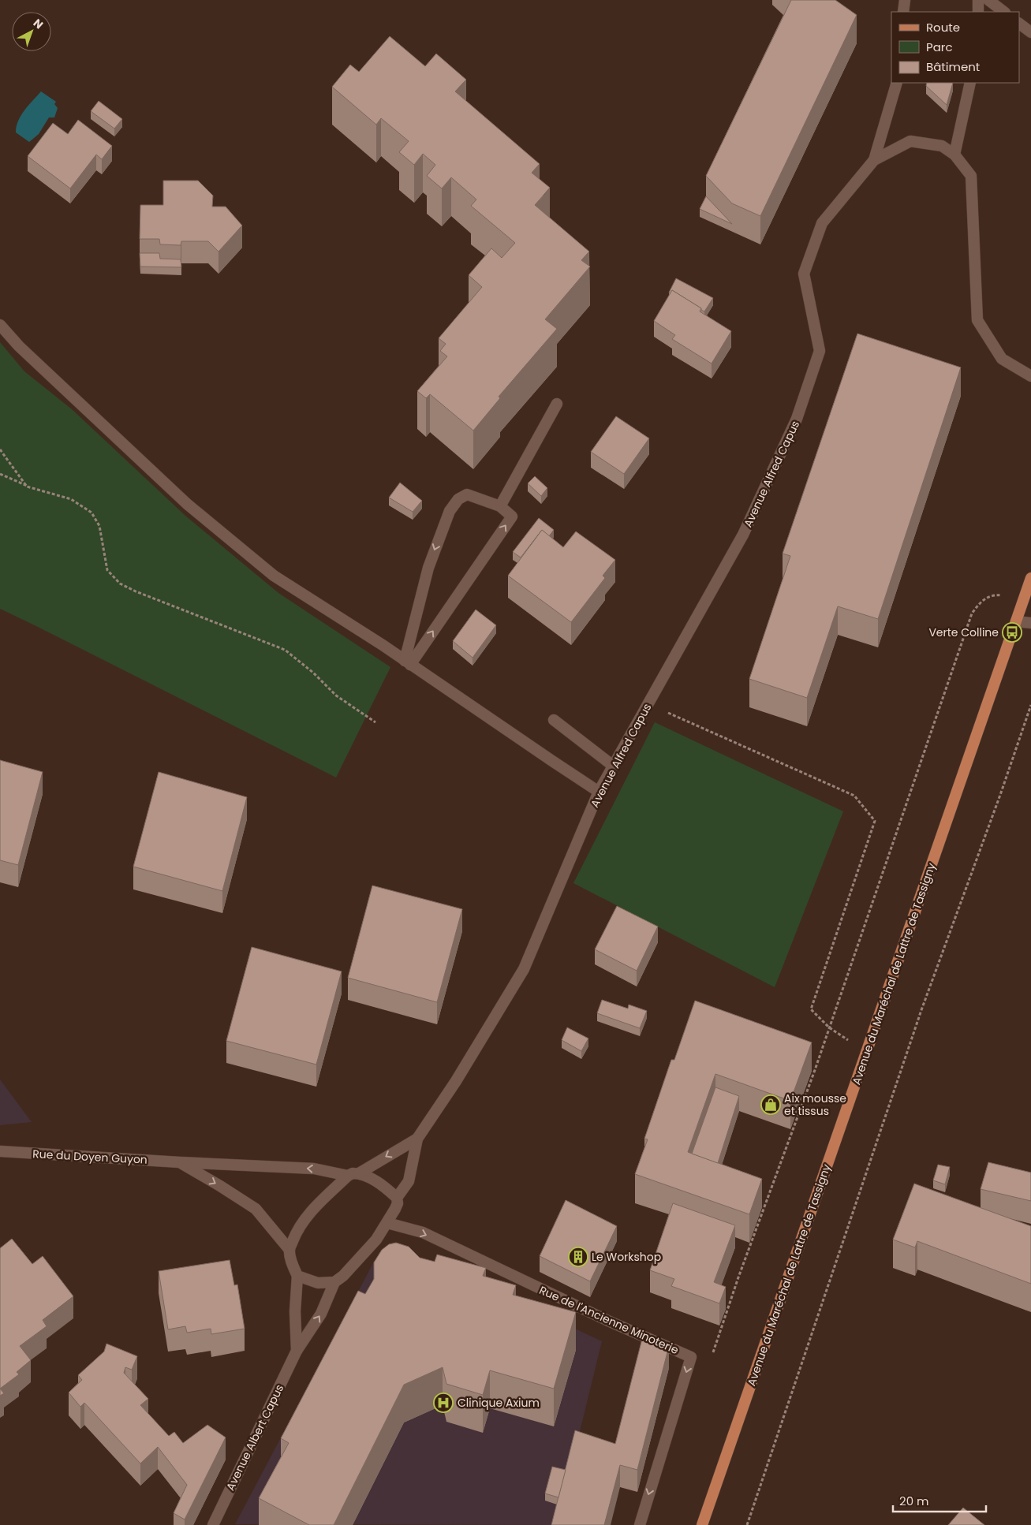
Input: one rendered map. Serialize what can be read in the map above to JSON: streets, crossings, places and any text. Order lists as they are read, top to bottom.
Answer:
{
  "streets": {
    "main road": ["Avenue du Maréchal de Lattre de Tassigny"],
    "street": [
      "Avenue Alfred Capus",
      "Rue du Doyen Guyon",
      "Rue de l'Ancienne Minoterie",
      "Avenue Albert Capus"
    ]
  },
  "places": {
    "bus stop": ["Verte Colline"],
    "shop": ["Aix mousse et tissus"],
    "building": ["Le Workshop"],
    "hospital": ["Clinique Axium"]
  },
  "legend": ["Route", "Parc", "Bâtiment"],
  "scale_bar": "20 m",
  "north": "top right"
}
